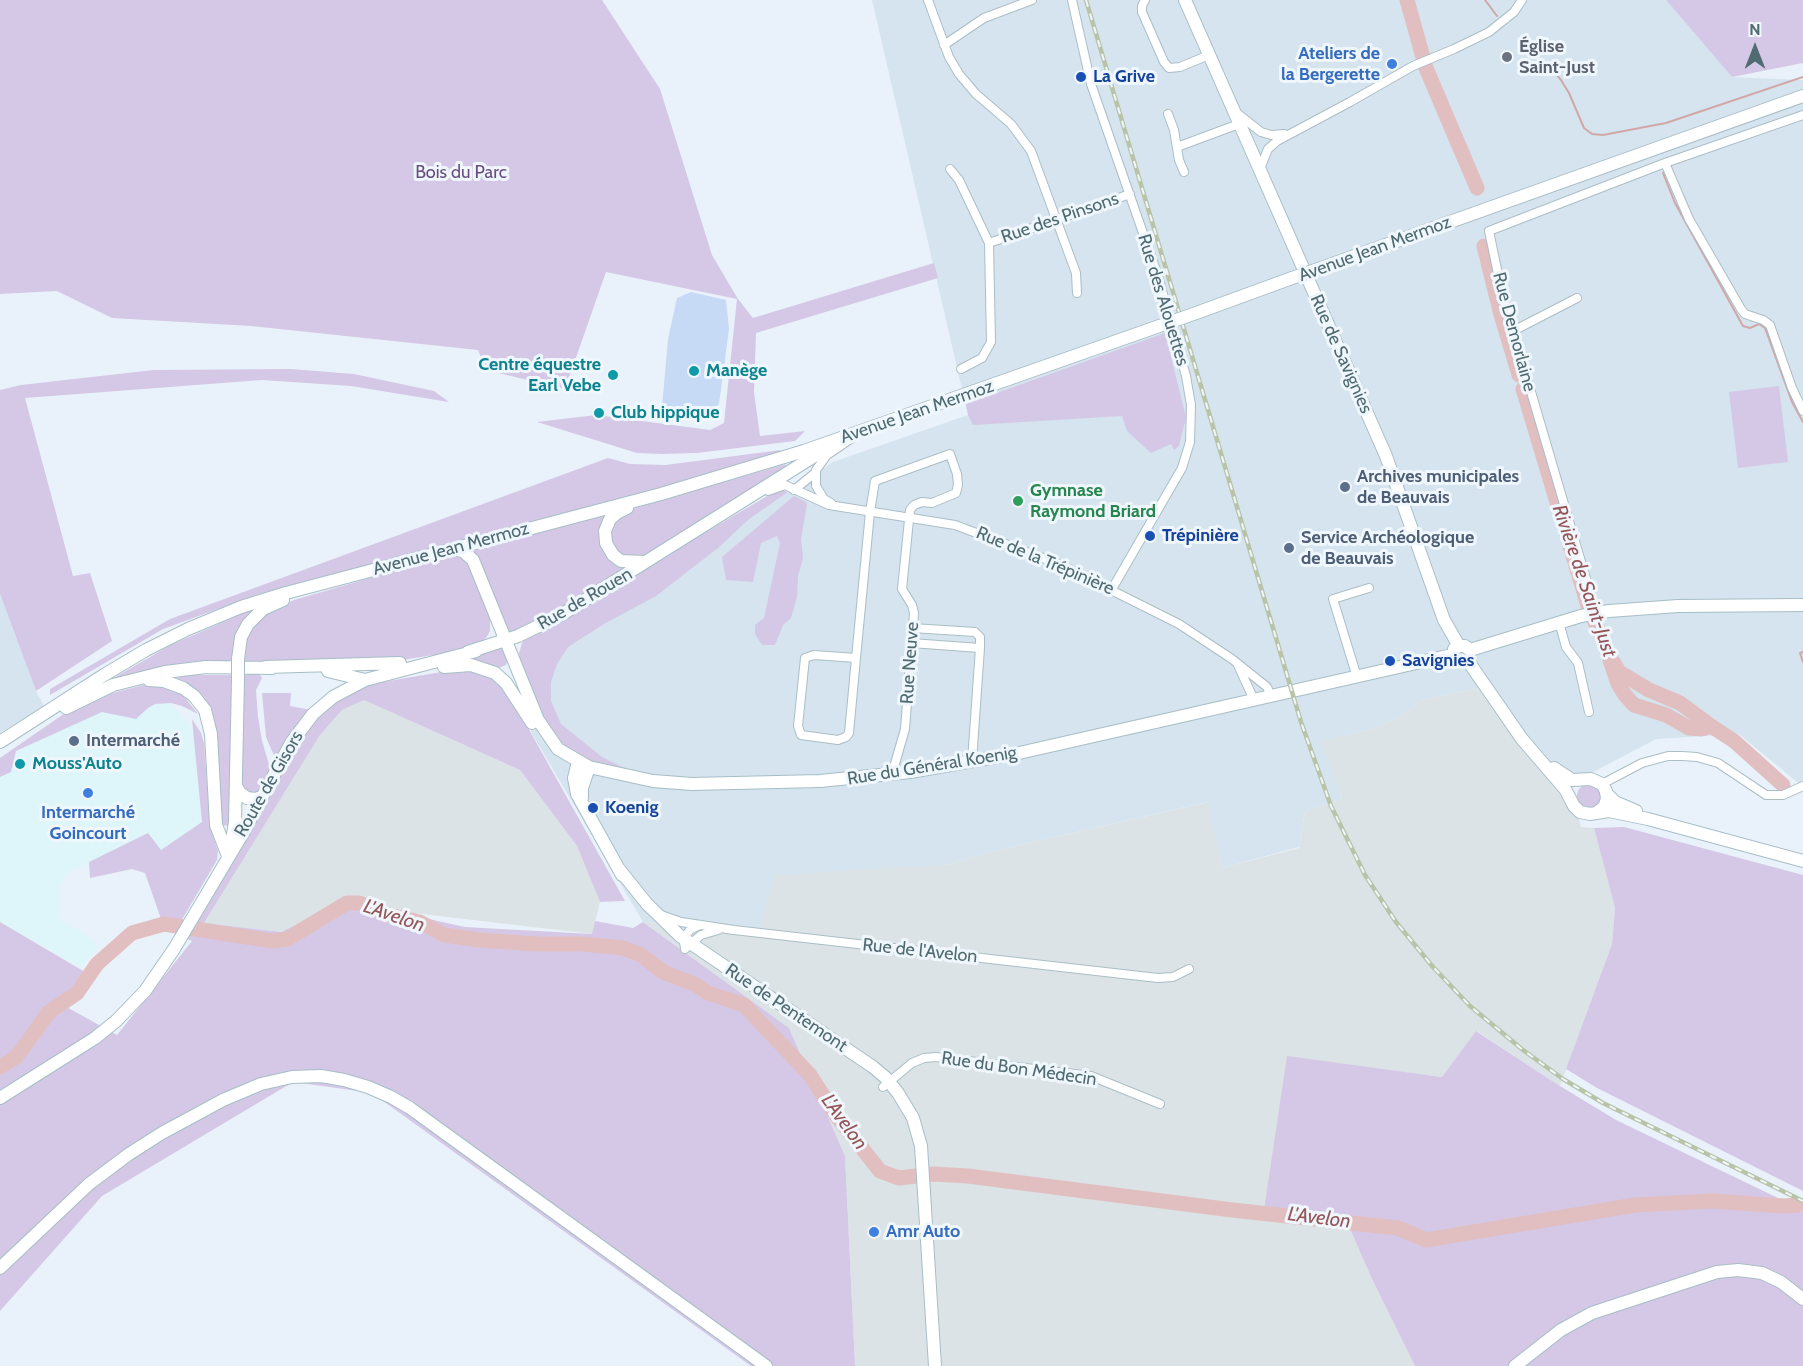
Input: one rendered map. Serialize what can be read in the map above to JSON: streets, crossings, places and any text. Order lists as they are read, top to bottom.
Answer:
{
  "streets": {
    "main road": [
      "Avenue Jean Mermoz",
      "Rue de Savignies",
      "Rue de Rouen",
      "Rue du Général Koenig",
      "Route de Gisors",
      "Rue de Pentemont"
    ],
    "street": [
      "Rue des Pinsons",
      "Rue des Alouettes",
      "Rue Demorlaine",
      "Rue de la Trépinière",
      "Rue Neuve",
      "Rue de l'Avelon",
      "Rue du Bon Médecin"
    ]
  },
  "crossings": [
    ["Rue des Pinsons", "Rue des Alouettes"],
    ["Avenue Jean Mermoz", "Rue de Rouen"],
    ["Rue des Alouettes", "Rue de la Trépinière"],
    ["Rue Demorlaine", "Rue du Général Koenig"],
    ["Rue de Savignies", "Rue du Général Koenig"],
    ["Rue de la Trépinière", "Rue de Rouen"],
    ["Rue de la Trépinière", "Rue Neuve"],
    ["Rue de la Trépinière", "Rue du Général Koenig"],
    ["Rue de Rouen", "Route de Gisors"],
    ["Rue Neuve", "Rue du Général Koenig"],
    ["Rue du Général Koenig", "Rue de Pentemont"],
    ["Rue de l'Avelon", "Rue de Pentemont"],
    ["Rue de Pentemont", "Rue du Bon Médecin"]
  ],
  "water": ["Rivière de Saint-Just", "L'Avelon"],
  "parks": ["Bois du Parc"],
  "places": [
    "Église Saint-Just",
    "Ateliers de la Bergerette",
    "La Grive",
    "Manège",
    "Centre équestre Earl Vebe",
    "Club hippique",
    "Archives municipales de Beauvais",
    "Gymnase Raymond Briard",
    "Trépinière",
    "Service Archéologique de Beauvais",
    "Savignies",
    "Intermarché",
    "Mouss'Auto",
    "Intermarché Goincourt",
    "Koenig",
    "Amr Auto"
  ],
  "north": "top"
}
